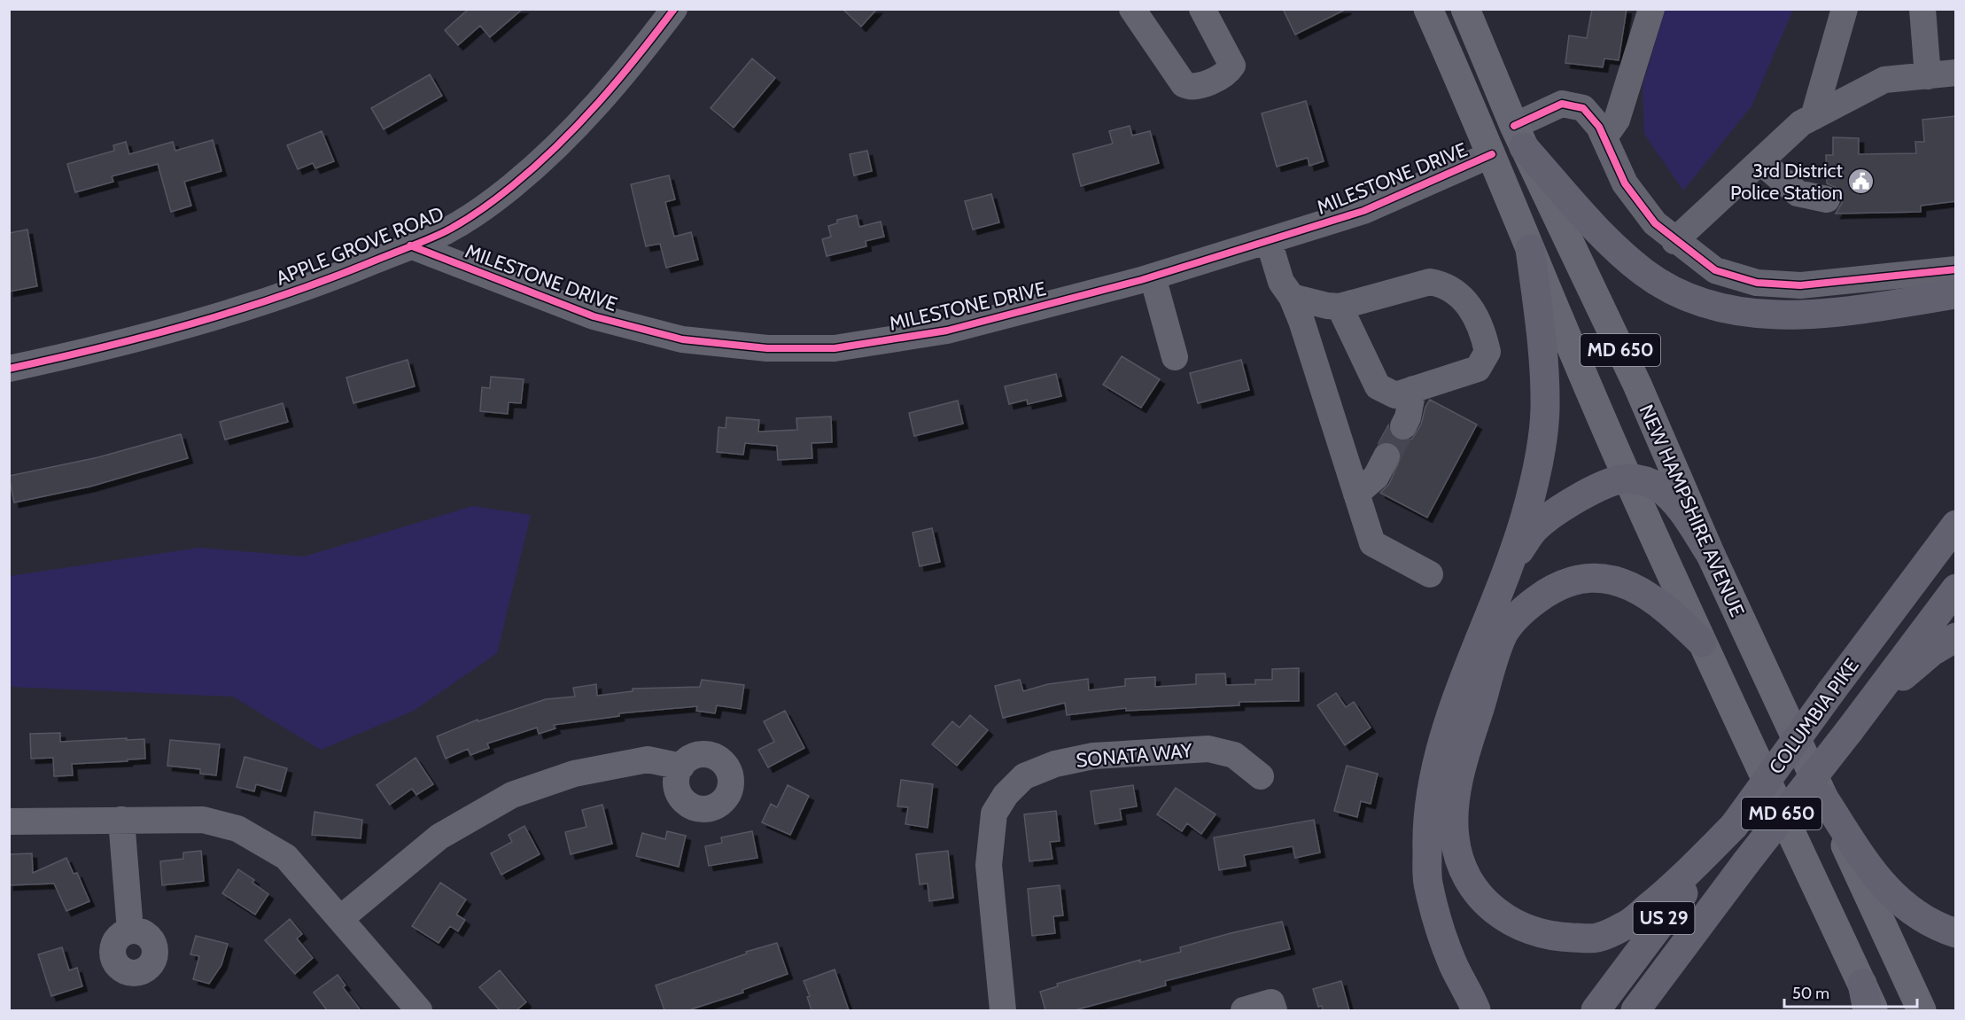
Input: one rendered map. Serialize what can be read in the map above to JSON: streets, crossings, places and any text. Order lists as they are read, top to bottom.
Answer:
{
  "streets": {
    "highway": ["COLUMBIA PIKE", "US 29"],
    "main road": ["MD 650", "NEW HAMPSHIRE AVENUE"],
    "street": ["MILESTONE DRIVE", "APPLE GROVE ROAD", "SONATA WAY"]
  },
  "crossings": [
    ["MILESTONE DRIVE", "APPLE GROVE ROAD"],
    ["MILESTONE DRIVE", "MD 650"]
  ],
  "places": {
    "public building": ["3rd District Police Station"]
  },
  "scale_bar": "50 m"
}
